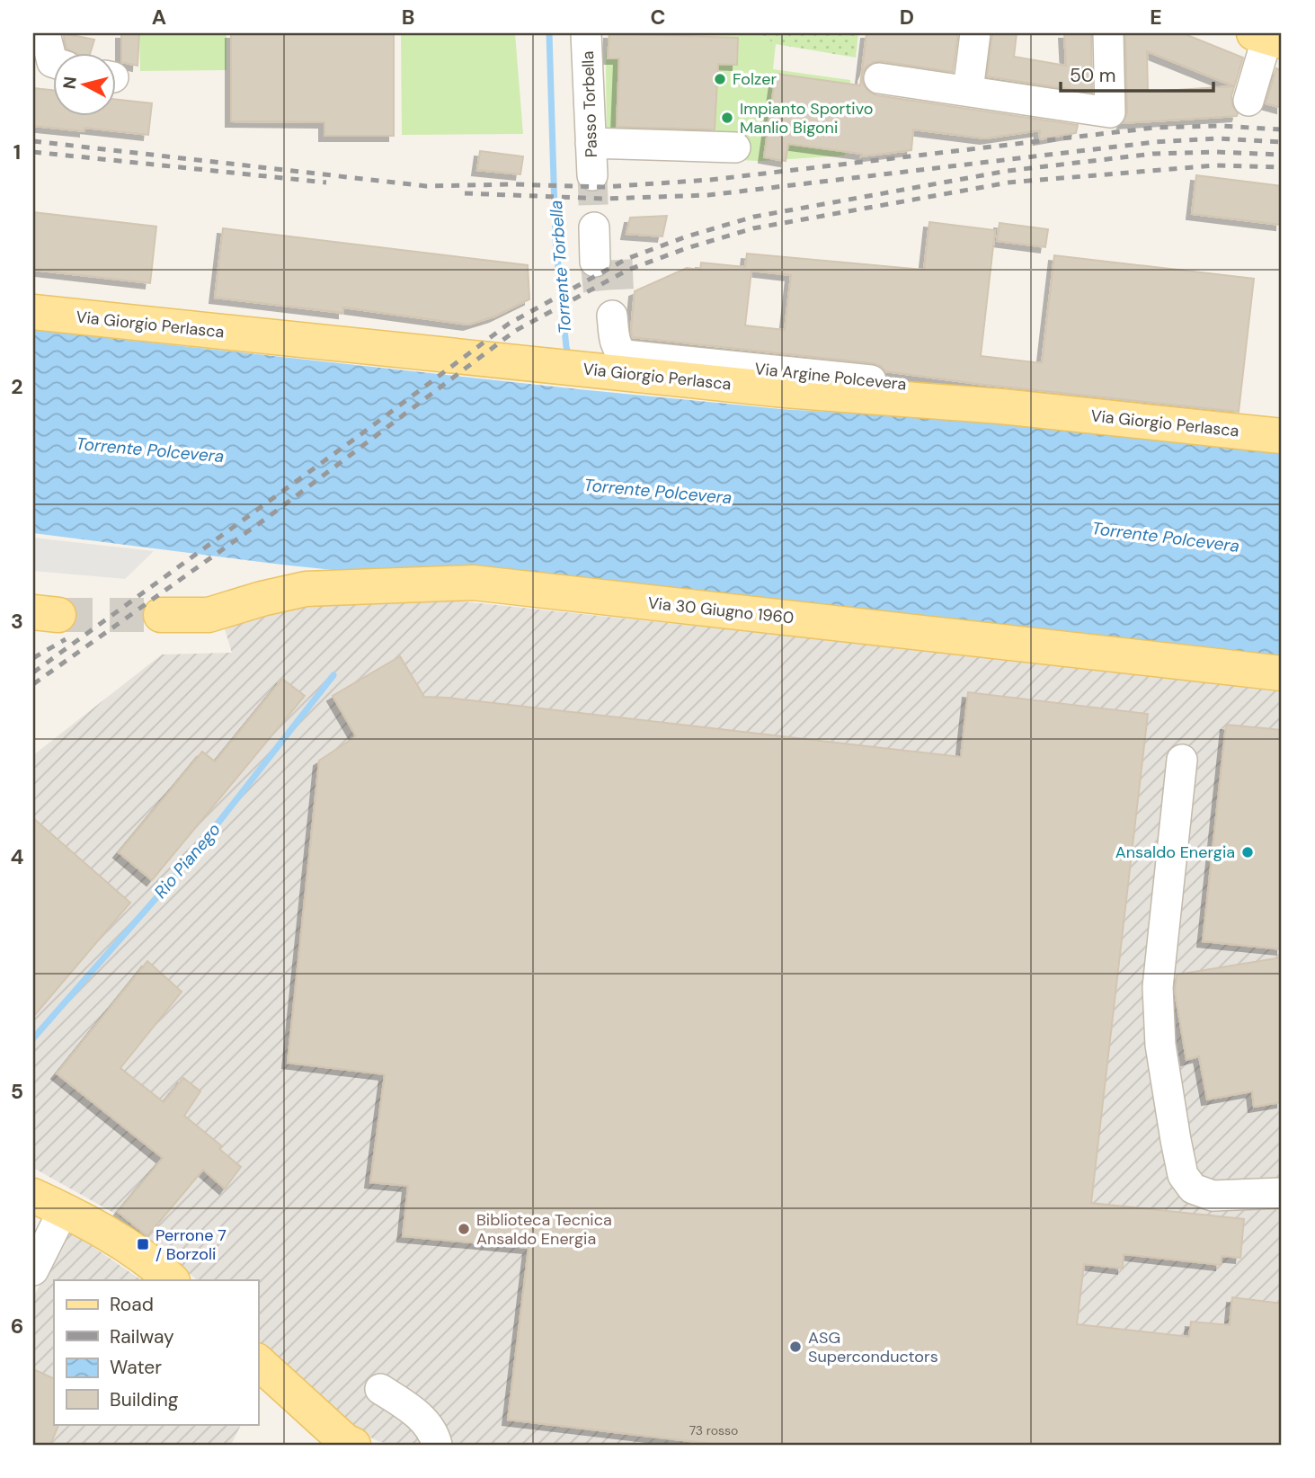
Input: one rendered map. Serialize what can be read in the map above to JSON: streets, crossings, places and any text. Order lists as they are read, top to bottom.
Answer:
{
  "streets": {
    "main road": ["Via Giorgio Perlasca", "Via 30 Giugno 1960"],
    "street": ["Passo Torbella", "Via Argine Polcevera"]
  },
  "crossings": [
    ["Via Giorgio Perlasca", "Via Argine Polcevera"]
  ],
  "water": ["Torrente Torbella", "Torrente Polcevera", "Rio Pianego"],
  "places": {
    "other": [
      "Folzer",
      "Impianto Sportivo Manlio Bigoni",
      "Ansaldo Energia",
      "Biblioteca Tecnica Ansaldo Energia",
      "ASG Superconductors"
    ],
    "transit": ["Perrone 7 / Borzoli"]
  },
  "house_numbers": ["73 rosso"],
  "legend": [
    "Road",
    "Railway",
    "Water",
    "Building"
  ],
  "scale_bar": "50 m",
  "north": "left",
  "grid": {
    "columns": [
      "A",
      "B",
      "C",
      "D",
      "E"
    ],
    "rows": [
      "1",
      "2",
      "3",
      "4",
      "5",
      "6"
    ]
  }
}
